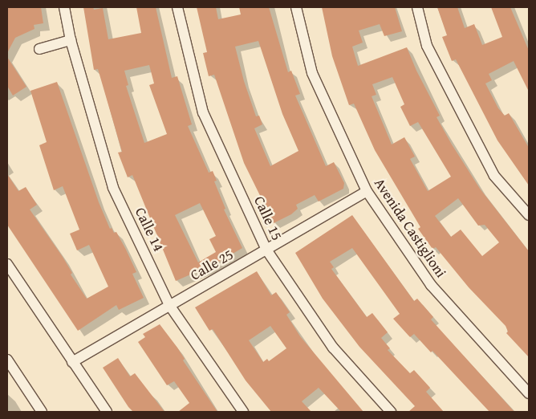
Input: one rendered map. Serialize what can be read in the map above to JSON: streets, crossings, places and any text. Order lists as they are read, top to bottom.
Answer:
{
  "streets": {
    "street": [
      "Calle 15",
      "Avenida Castiglioni",
      "Calle 14",
      "Calle 25"
    ]
  },
  "crossings": [
    ["Calle 15", "Calle 25"],
    ["Avenida Castiglioni", "Calle 25"],
    ["Calle 14", "Calle 25"]
  ]
}
